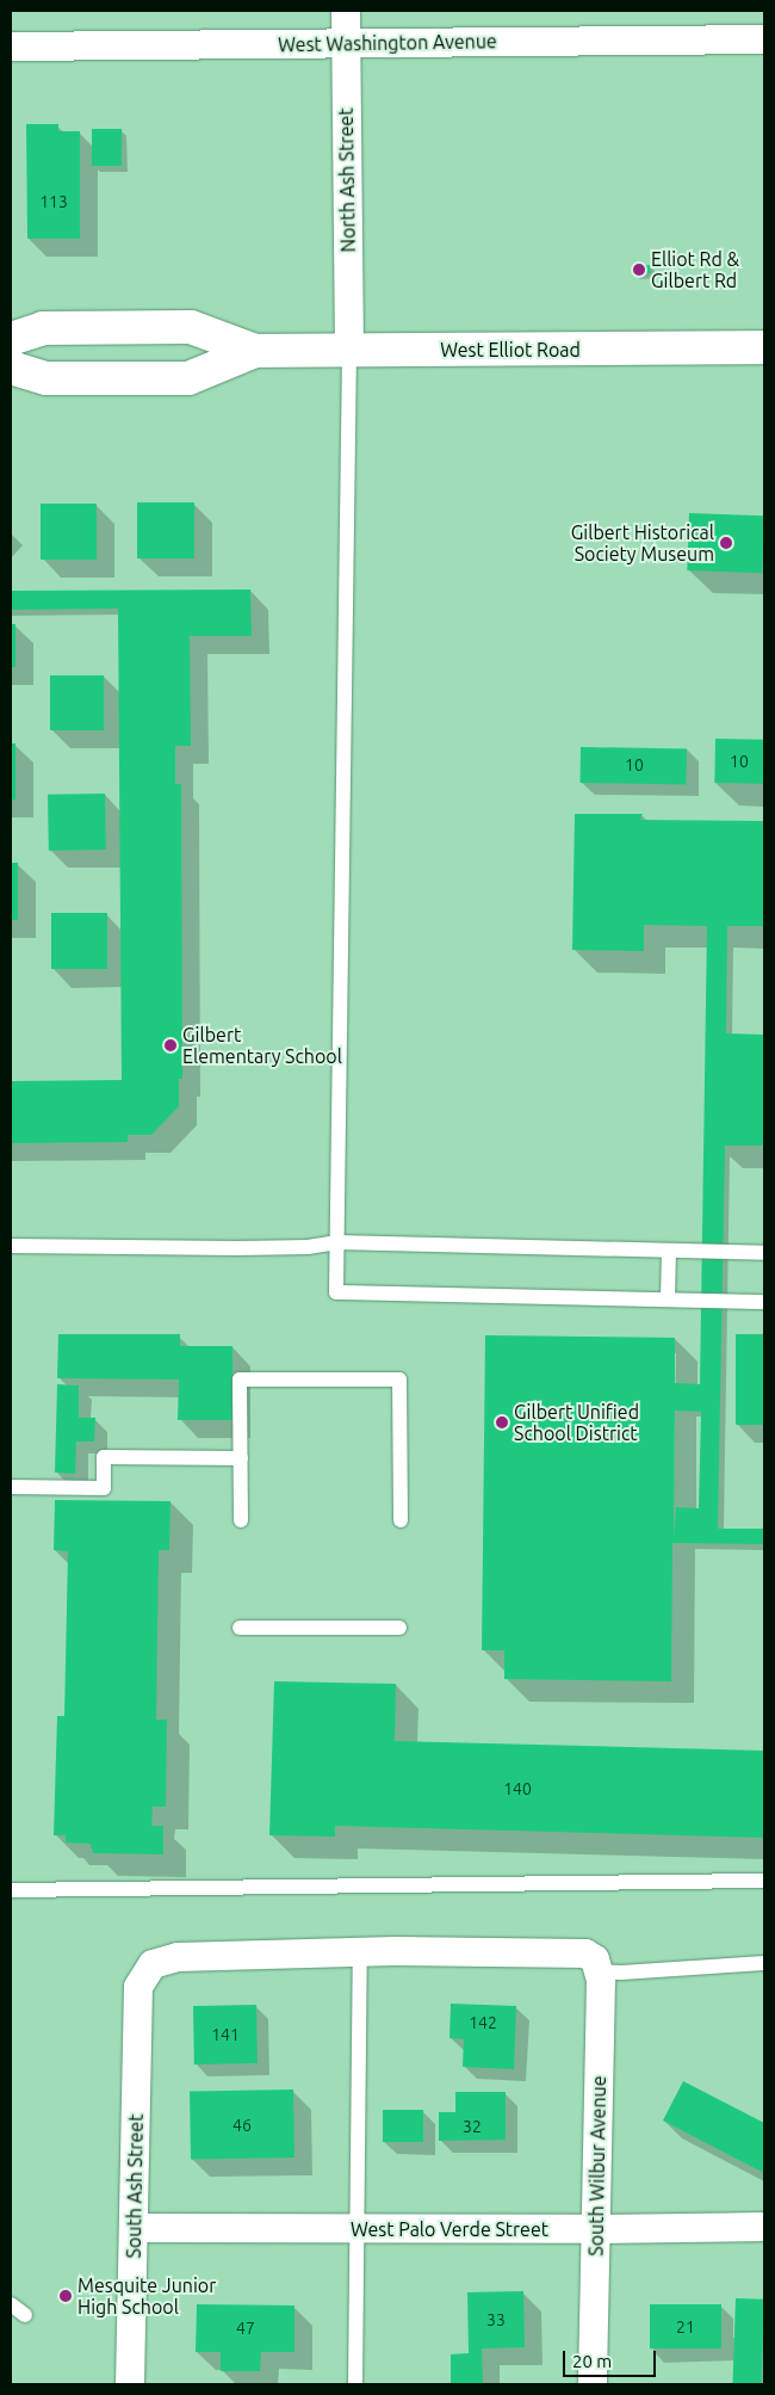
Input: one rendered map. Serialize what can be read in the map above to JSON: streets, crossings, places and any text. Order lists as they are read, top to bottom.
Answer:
{
  "streets": {
    "main road": ["West Elliot Road"],
    "street": [
      "West Washington Avenue",
      "North Ash Street",
      "South Wilbur Avenue",
      "South Ash Street",
      "West Palo Verde Street"
    ]
  },
  "crossings": [
    ["West Washington Avenue", "North Ash Street"],
    ["North Ash Street", "West Elliot Road"],
    ["South Wilbur Avenue", "West Palo Verde Street"],
    ["South Ash Street", "West Palo Verde Street"]
  ],
  "places": [
    "Elliot Rd & Gilbert Rd",
    "Gilbert Historical Society Museum",
    "Gilbert Elementary School",
    "Gilbert Unified School District",
    "Mesquite Junior High School"
  ],
  "house_numbers": [
    "113",
    "10",
    "10",
    "140",
    "142",
    "141",
    "46",
    "32",
    "33",
    "21",
    "47"
  ],
  "scale_bar": "20 m"
}
